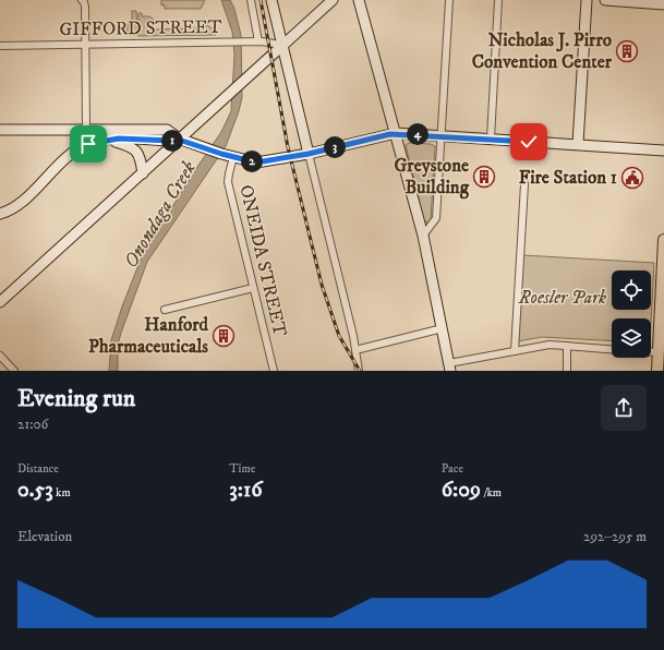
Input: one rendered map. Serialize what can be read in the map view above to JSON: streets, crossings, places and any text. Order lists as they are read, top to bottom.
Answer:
{
  "streets": {
    "street": ["GIFFORD STREET", "ONEIDA STREET"]
  },
  "water": ["Onondaga Creek"],
  "parks": ["Roesler Park"],
  "places": {
    "building": ["Nicholas J. Pirro Convention Center", "Greystone Building", "Hanford Pharmaceuticals"],
    "public building": ["Fire Station 1"]
  },
  "page": {
    "pins": [
      "4",
      "1",
      "3",
      "2"
    ],
    "heading": ["Evening run", "21:06"],
    "stats": [
      ["Distance", "0.53 km"],
      ["Time", "3:16"],
      ["Pace", "6:09 /km"]
    ],
    "chart": ["Elevation", "292–295 m"]
  }
}
